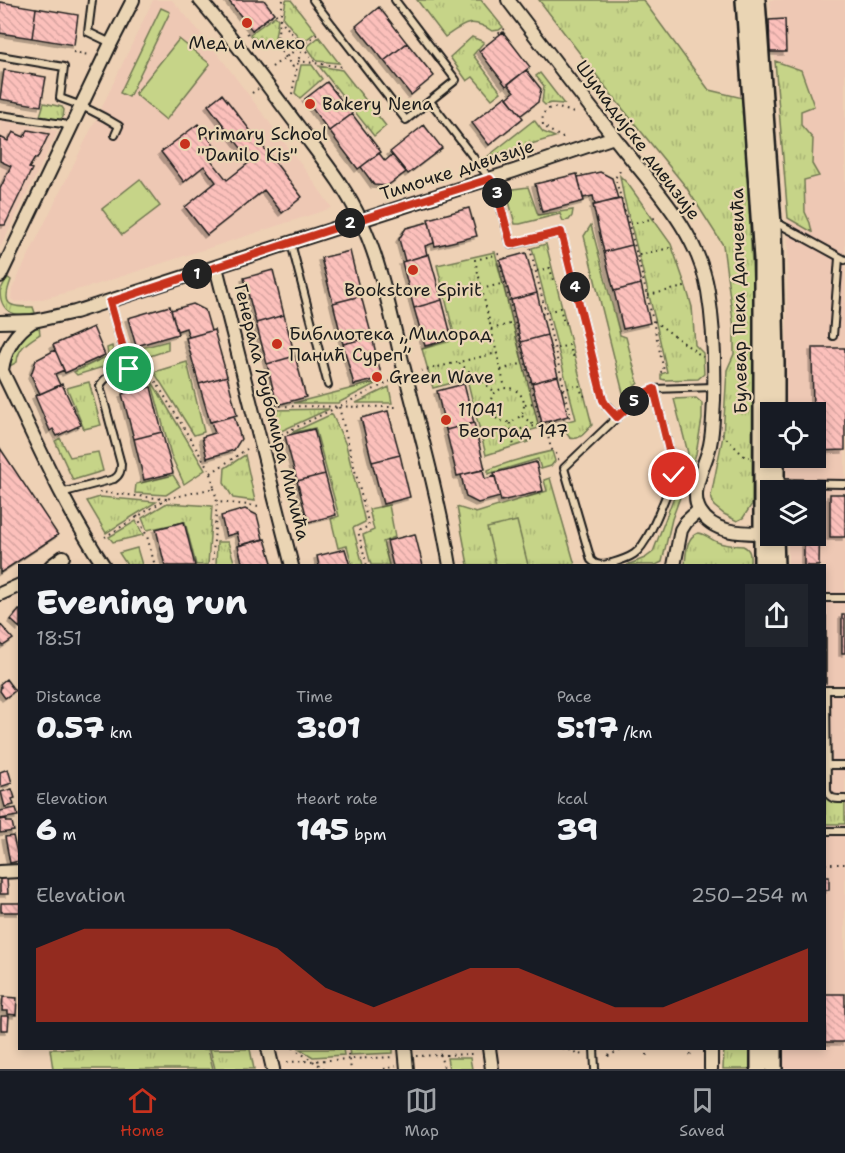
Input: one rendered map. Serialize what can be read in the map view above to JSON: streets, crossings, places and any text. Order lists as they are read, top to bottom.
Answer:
{
  "streets": {
    "street": [
      "Шумадијске дивизије",
      "Тимочке дивизије",
      "Булевар Пека Дапчевића",
      "Генерала Љубомира Милића"
    ]
  },
  "crossings": [
    ["Шумадијске дивизије", "Тимочке дивизије"],
    ["Тимочке дивизије", "Генерала Љубомира Милића"]
  ],
  "places": [
    "Мед и млеко",
    "Bakery Nena",
    "Primary School \"Danilo Kis\"",
    "Bookstore Spirit",
    "Библиотека „Милорад Панић Суреп”",
    "Green Wave",
    "11041 Београд 147"
  ],
  "page": {
    "pins": [
      "3",
      "2",
      "1",
      "4",
      "5"
    ],
    "heading": ["Evening run", "18:51"],
    "stats": [
      ["Distance", "0.57 km"],
      ["Time", "3:01"],
      ["Pace", "5:17 /km"],
      ["Elevation", "6 m"],
      ["Heart rate", "145 bpm"],
      ["kcal", "39"]
    ],
    "chart": ["Elevation", "250–254 m"],
    "tabs": ["Home", "Map", "Saved"]
  }
}
